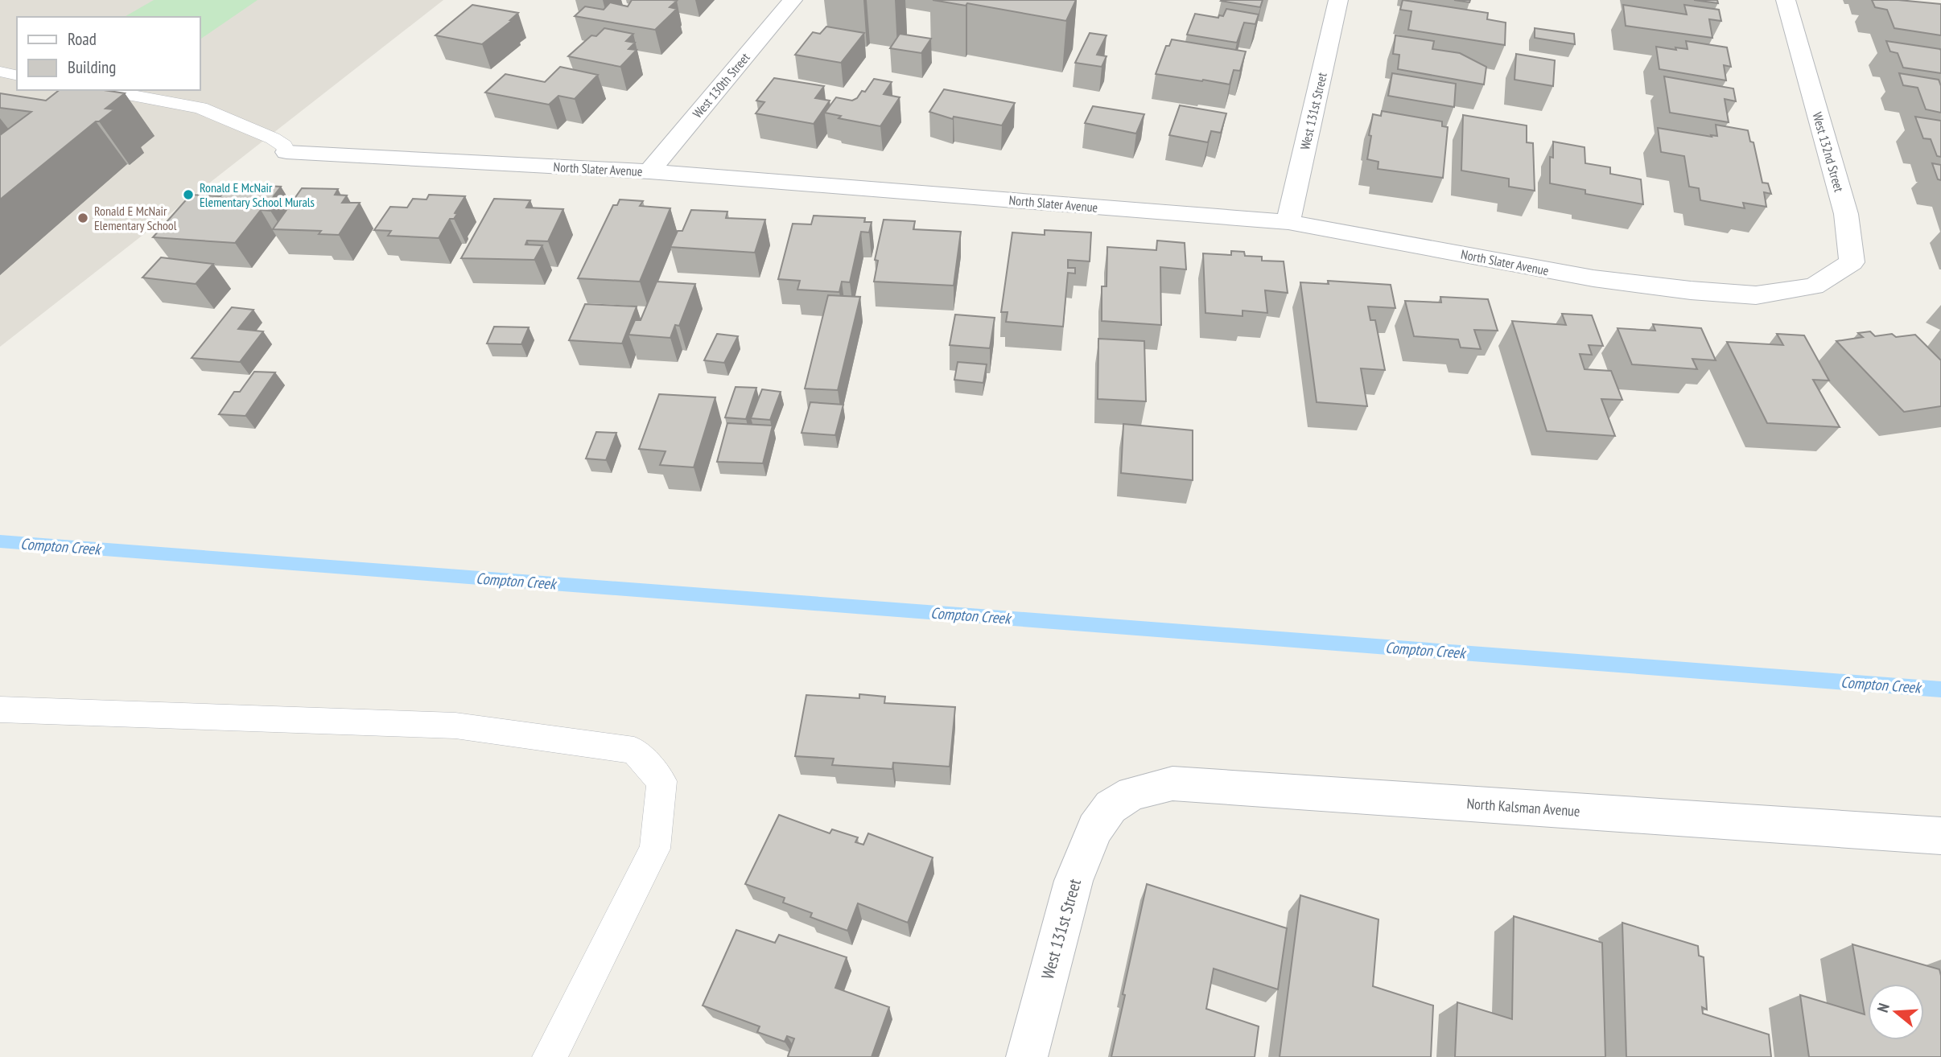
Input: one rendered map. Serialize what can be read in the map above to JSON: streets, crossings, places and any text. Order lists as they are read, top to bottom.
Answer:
{
  "streets": {
    "street": [
      "West 130th Street",
      "West 131st Street",
      "West 132nd Street",
      "North Slater Avenue",
      "North Kalsman Avenue"
    ]
  },
  "crossings": [
    ["West 130th Street", "North Slater Avenue"],
    ["West 131st Street", "North Slater Avenue"],
    ["West 131st Street", "North Kalsman Avenue"],
    ["West 132nd Street", "North Slater Avenue"]
  ],
  "water": ["Compton Creek"],
  "places": ["Ronald E McNair Elementary School Murals", "Ronald E McNair Elementary School"],
  "legend": ["Road", "Building"],
  "north": "left"
}
